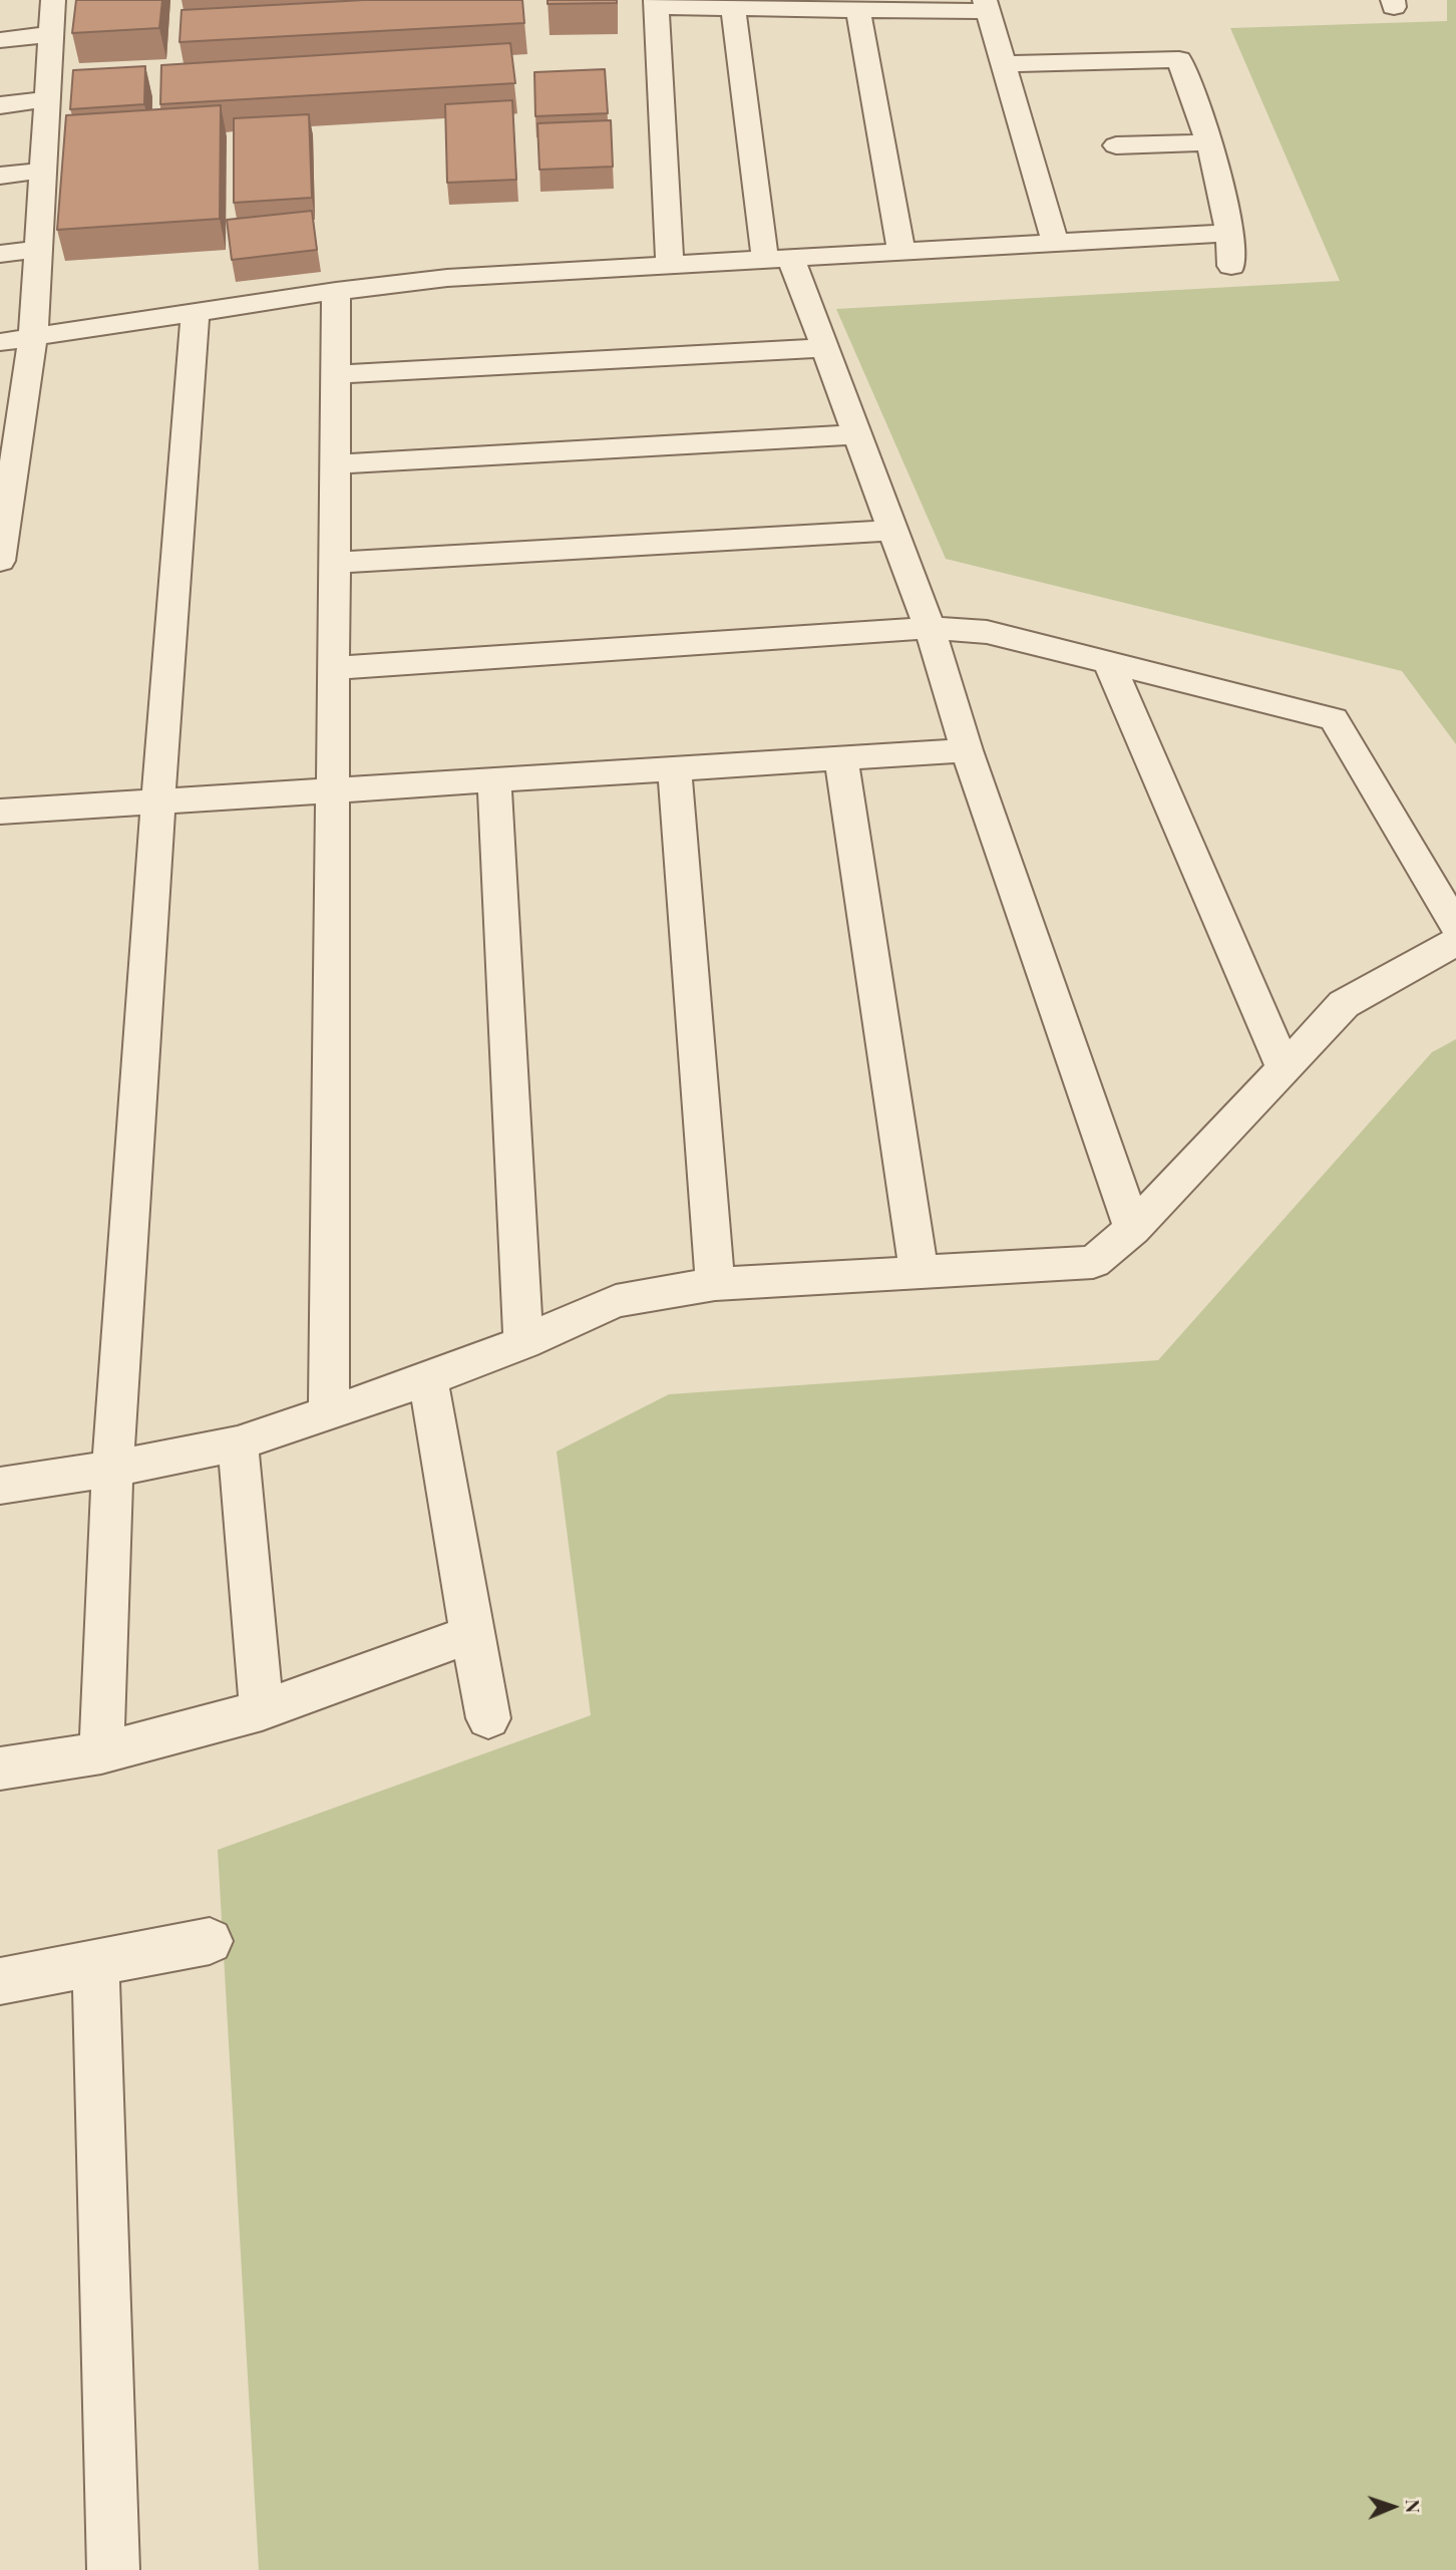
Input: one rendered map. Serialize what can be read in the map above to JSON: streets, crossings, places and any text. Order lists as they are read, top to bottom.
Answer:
{
  "north": "right"
}
